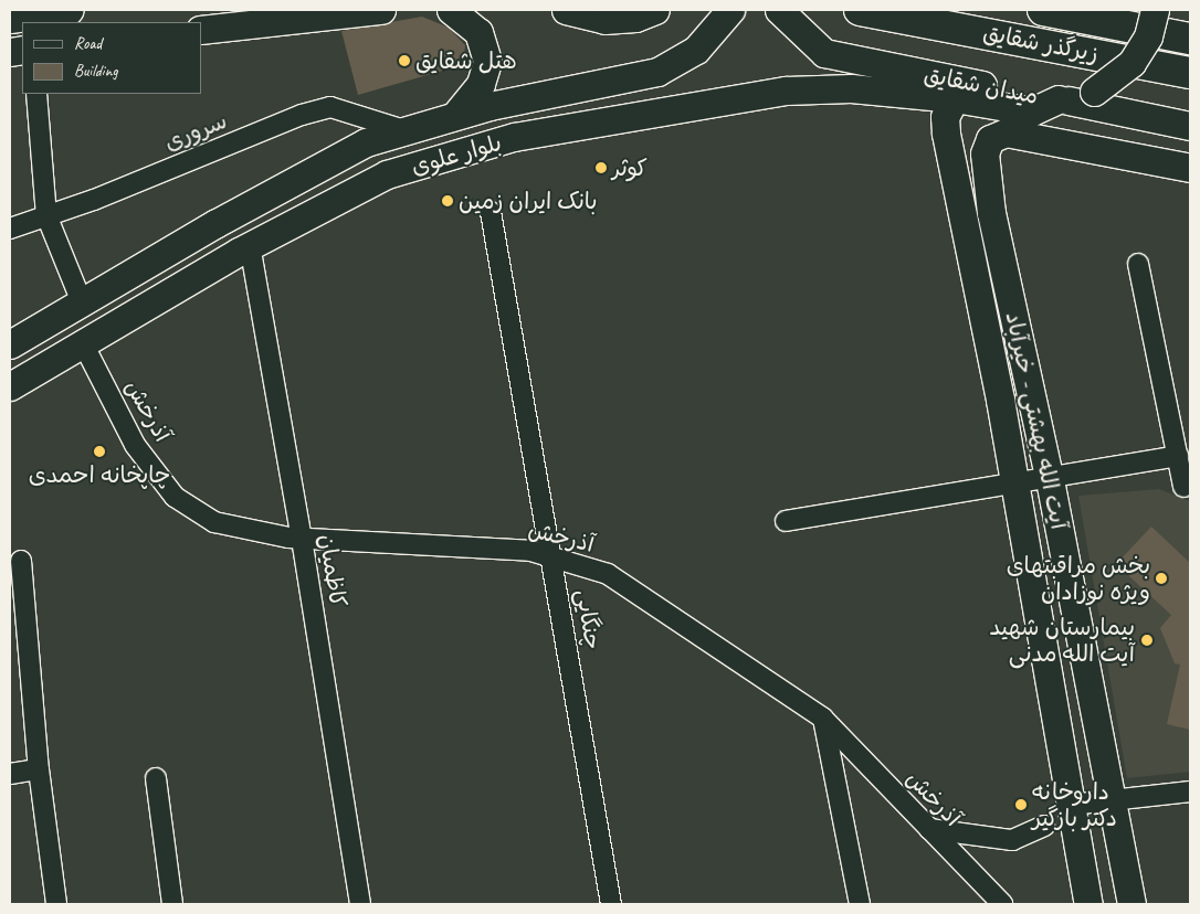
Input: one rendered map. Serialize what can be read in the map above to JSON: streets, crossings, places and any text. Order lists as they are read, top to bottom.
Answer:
{
  "streets": {
    "main road": [
      "زیرگذر شقایق",
      "میدان شقایق",
      "بلوار علوی",
      "آیت الله بهشتی - خیرآباد"
    ],
    "street": [
      "سروری",
      "آذرخش",
      "کاظمیان",
      "چنگایی"
    ]
  },
  "crossings": [
    ["میدان شقایق", "بلوار علوی"],
    ["سروری", "بلوار علوی"],
    ["بلوار علوی", "آذرخش"],
    ["بلوار علوی", "آیت الله بهشتی - خیرآباد"],
    ["بلوار علوی", "کاظمیان"],
    ["آذرخش", "کاظمیان"],
    ["آذرخش", "چنگایی"]
  ],
  "places": [
    "هتل شقایق",
    "کوثر",
    "بانک ایران زمین",
    "چاپخانه احمدی",
    "بخش مراقبتهای ویژه نوزادان",
    "بیمارستان شهید آیت الله مدنی",
    "داروخانه دکتر بازگیر"
  ],
  "legend": ["Road", "Building"]
}
